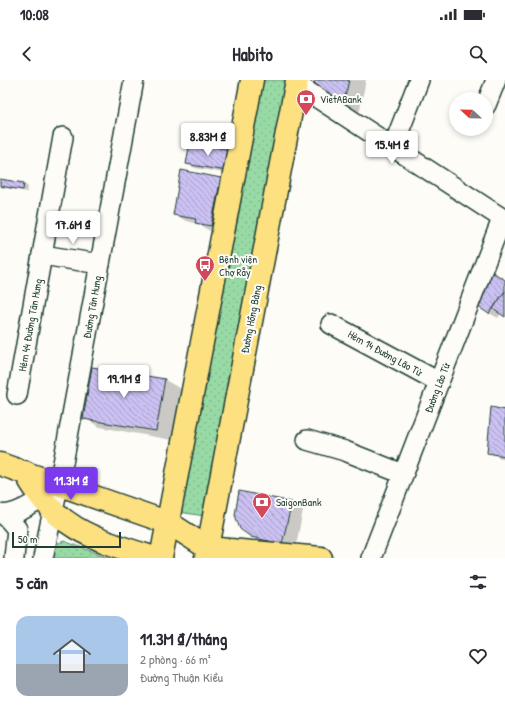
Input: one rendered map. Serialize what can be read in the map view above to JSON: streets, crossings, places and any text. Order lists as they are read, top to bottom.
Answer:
{
  "streets": {
    "main road": ["Đường Hồng Bàng"],
    "street": [
      "Đường Tân Hưng",
      "Hẻm 44 Đường Tân Hưng",
      "Hẻm 14 Đường Lão Tử",
      "Đường Lão Tử"
    ]
  },
  "crossings": [
    ["Hẻm 14 Đường Lão Tử", "Đường Lão Tử"]
  ],
  "places": {
    "bank": ["VietABank", "SaigonBank"],
    "bus stop": ["Bệnh viện Chợ Rẫy"]
  },
  "scale_bar": "50 m",
  "north": "left",
  "page": {
    "status": "10:08",
    "header": "Habito",
    "price": [
      "8.83M ₫",
      "15.4M ₫",
      "17.6M ₫",
      "19.1M ₫",
      "11.3M ₫"
    ],
    "scale": "50 m",
    "heading": "5 căn",
    "list": [
      {
        "name": "11.3M ₫/tháng",
        "note": "2 phòng · 66 m² · Đường Thuận Kiều"
      }
    ]
  }
}
